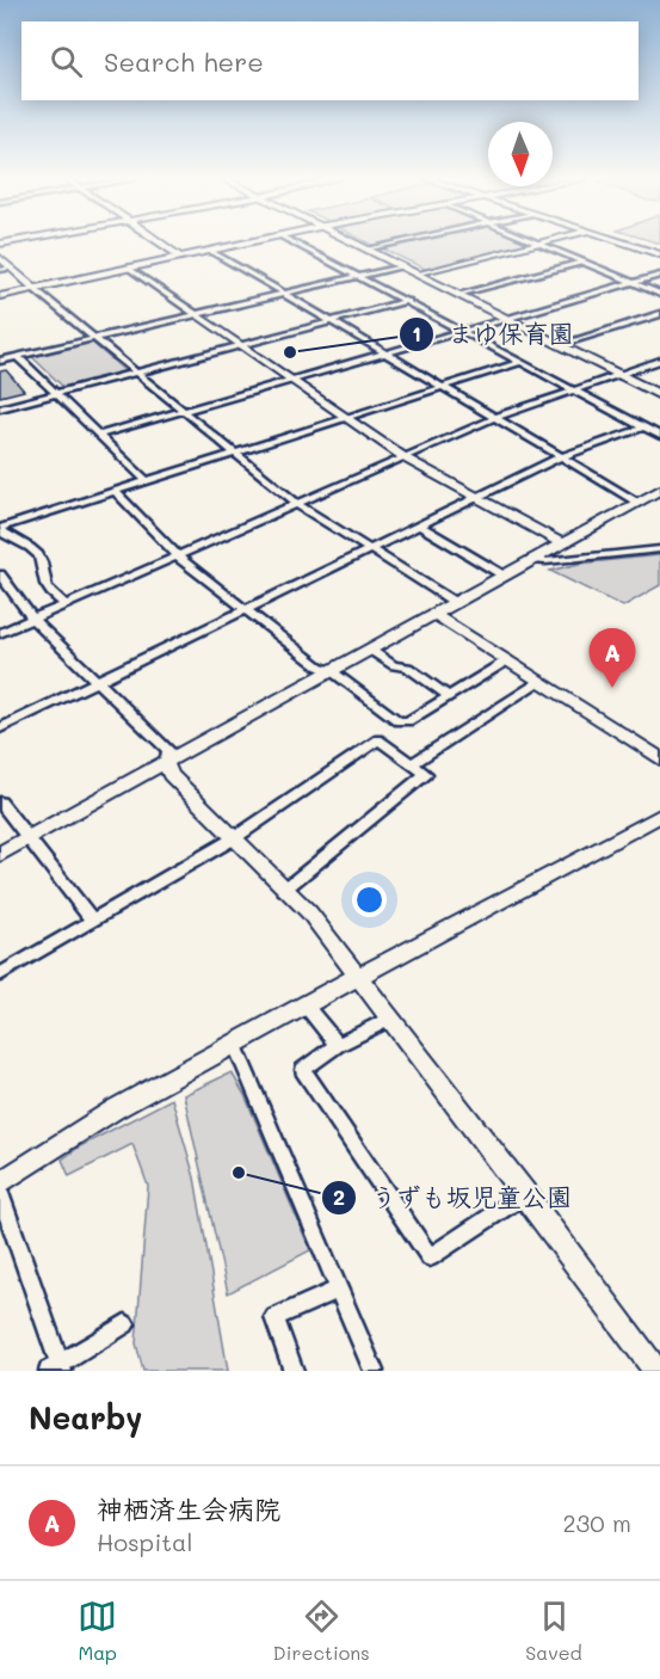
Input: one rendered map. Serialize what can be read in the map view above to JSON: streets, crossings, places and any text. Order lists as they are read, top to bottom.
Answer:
{
  "places": ["まゆ保育園", "うずも坂児童公園"],
  "north": "bottom",
  "page": {
    "search": "Search here",
    "pins": "A",
    "heading": "Nearby",
    "list": [
      {
        "mark": "A",
        "name": "神栖済生会病院",
        "note": "Hospital",
        "value": "230 m"
      }
    ],
    "nav": ["Map", "Directions", "Saved"]
  }
}
